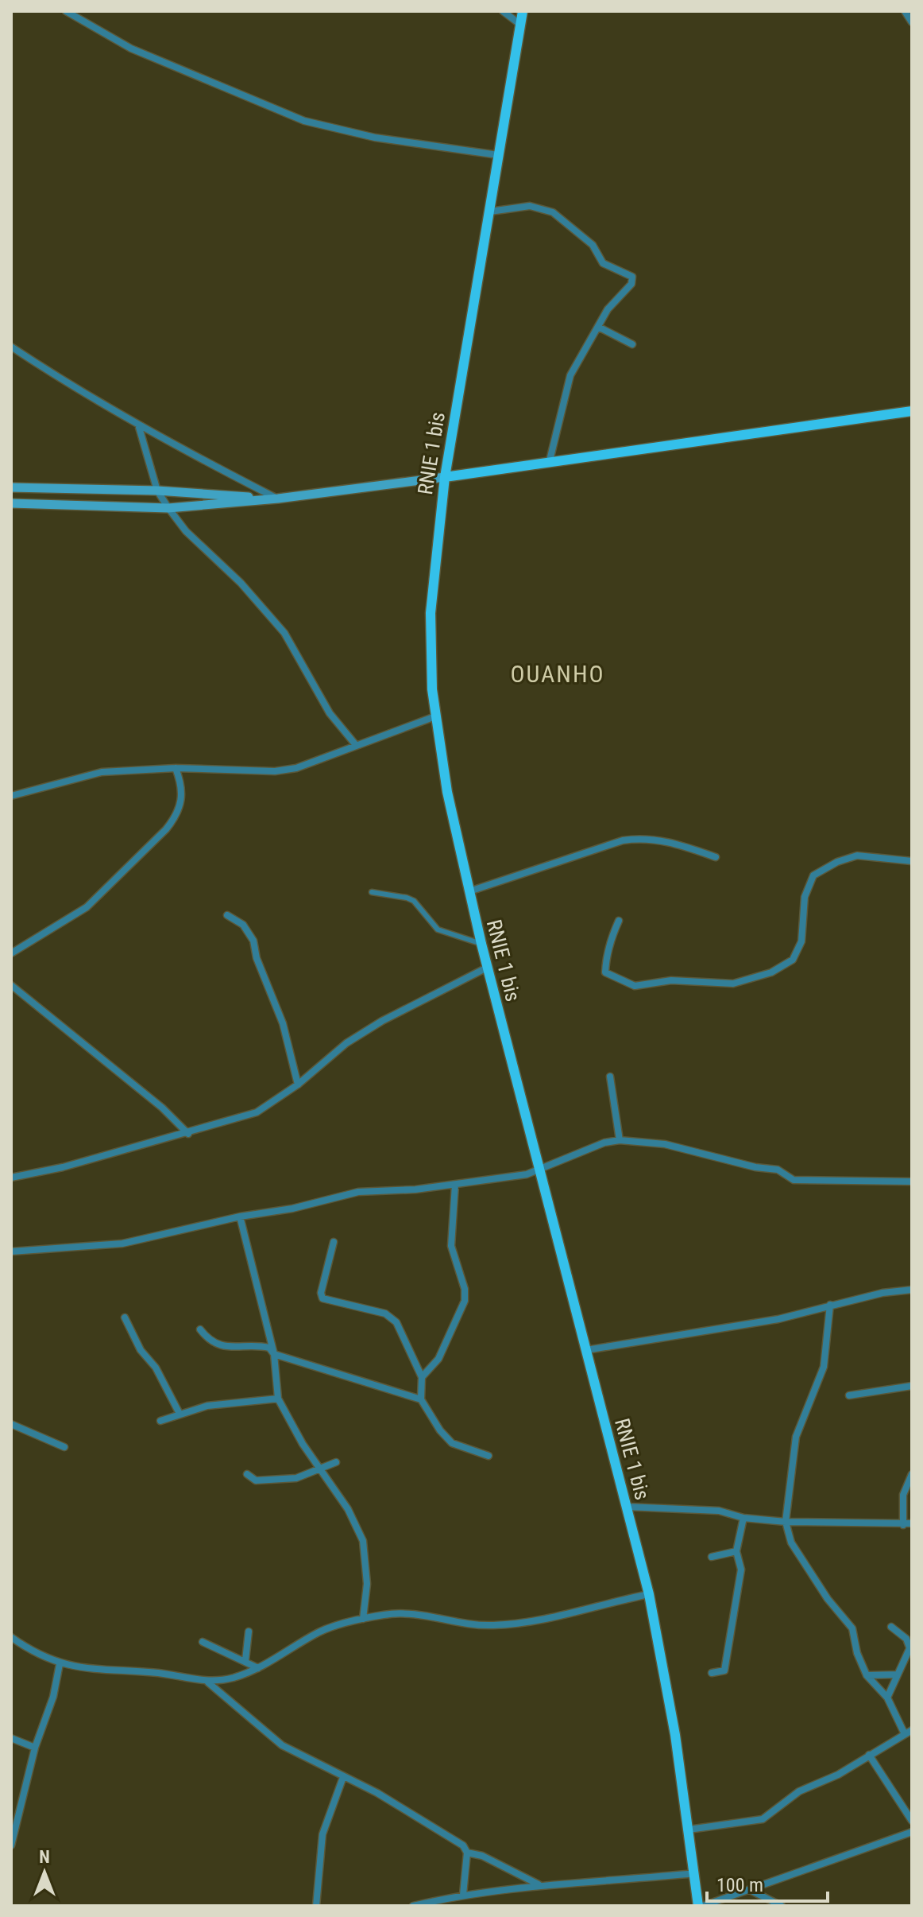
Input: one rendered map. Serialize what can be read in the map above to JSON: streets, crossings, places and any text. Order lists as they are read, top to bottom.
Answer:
{
  "streets": {
    "main road": ["RNIE 1 bis"]
  },
  "districts": ["OUANHO"],
  "scale_bar": "100 m",
  "north": "top"
}
